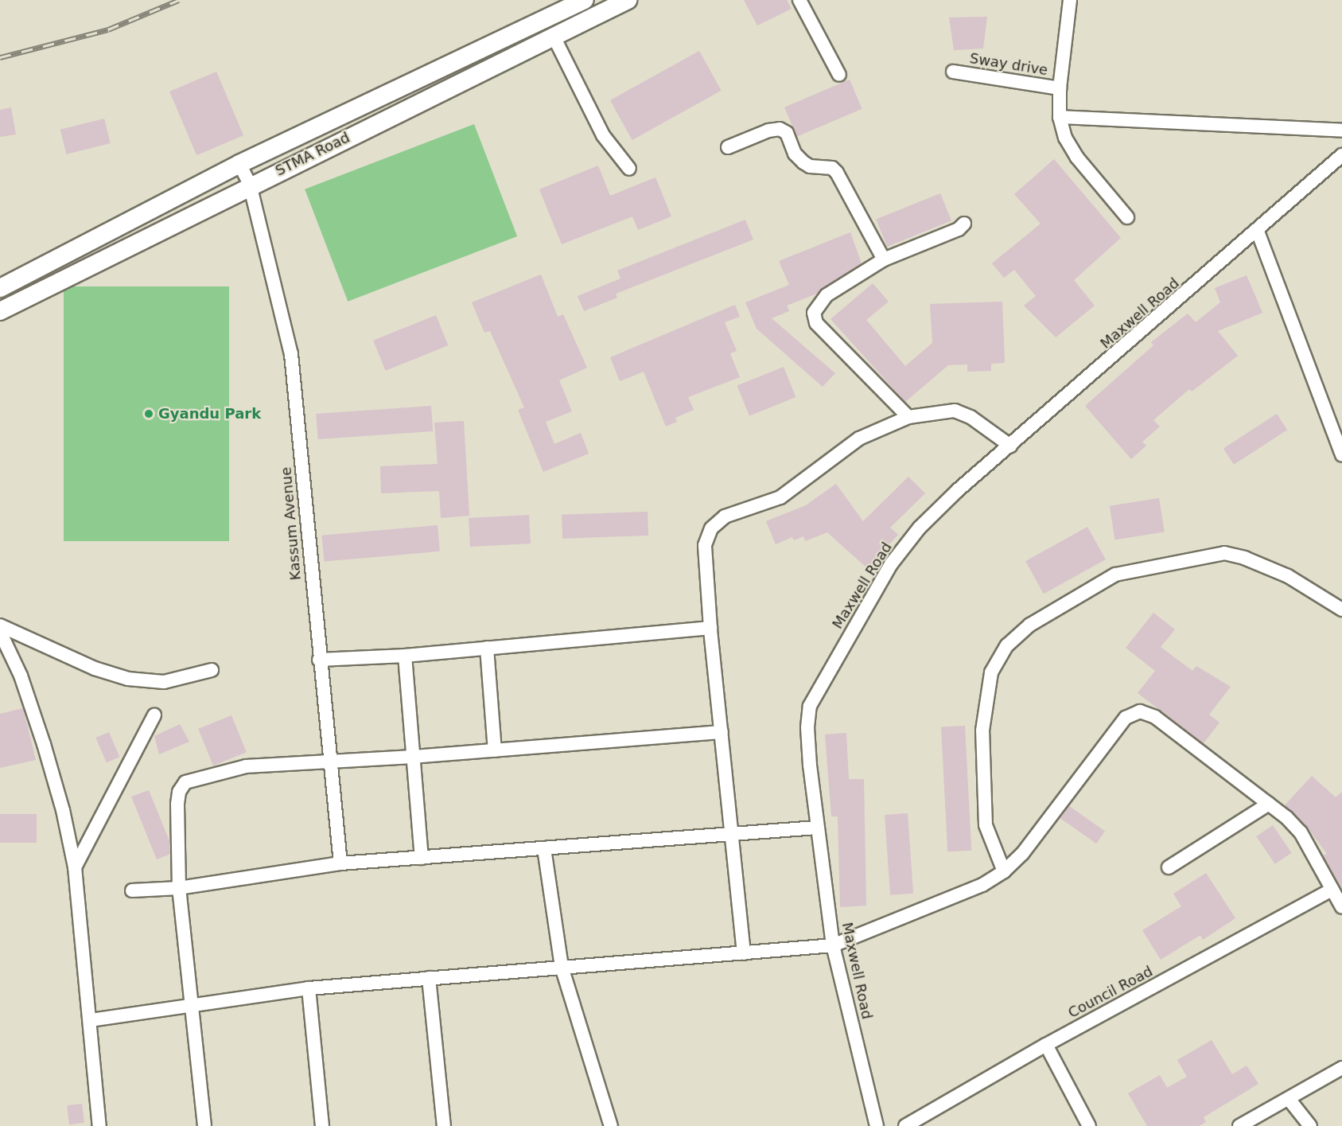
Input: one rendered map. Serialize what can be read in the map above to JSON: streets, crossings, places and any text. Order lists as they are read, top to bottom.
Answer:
{
  "streets": {
    "main road": ["STMA Road"],
    "street": [
      "Sway drive",
      "Maxwell Road",
      "Kassum Avenue",
      "Council Road"
    ]
  },
  "crossings": [
    ["STMA Road", "Kassum Avenue"]
  ],
  "places": ["Gyandu Park"]
}
